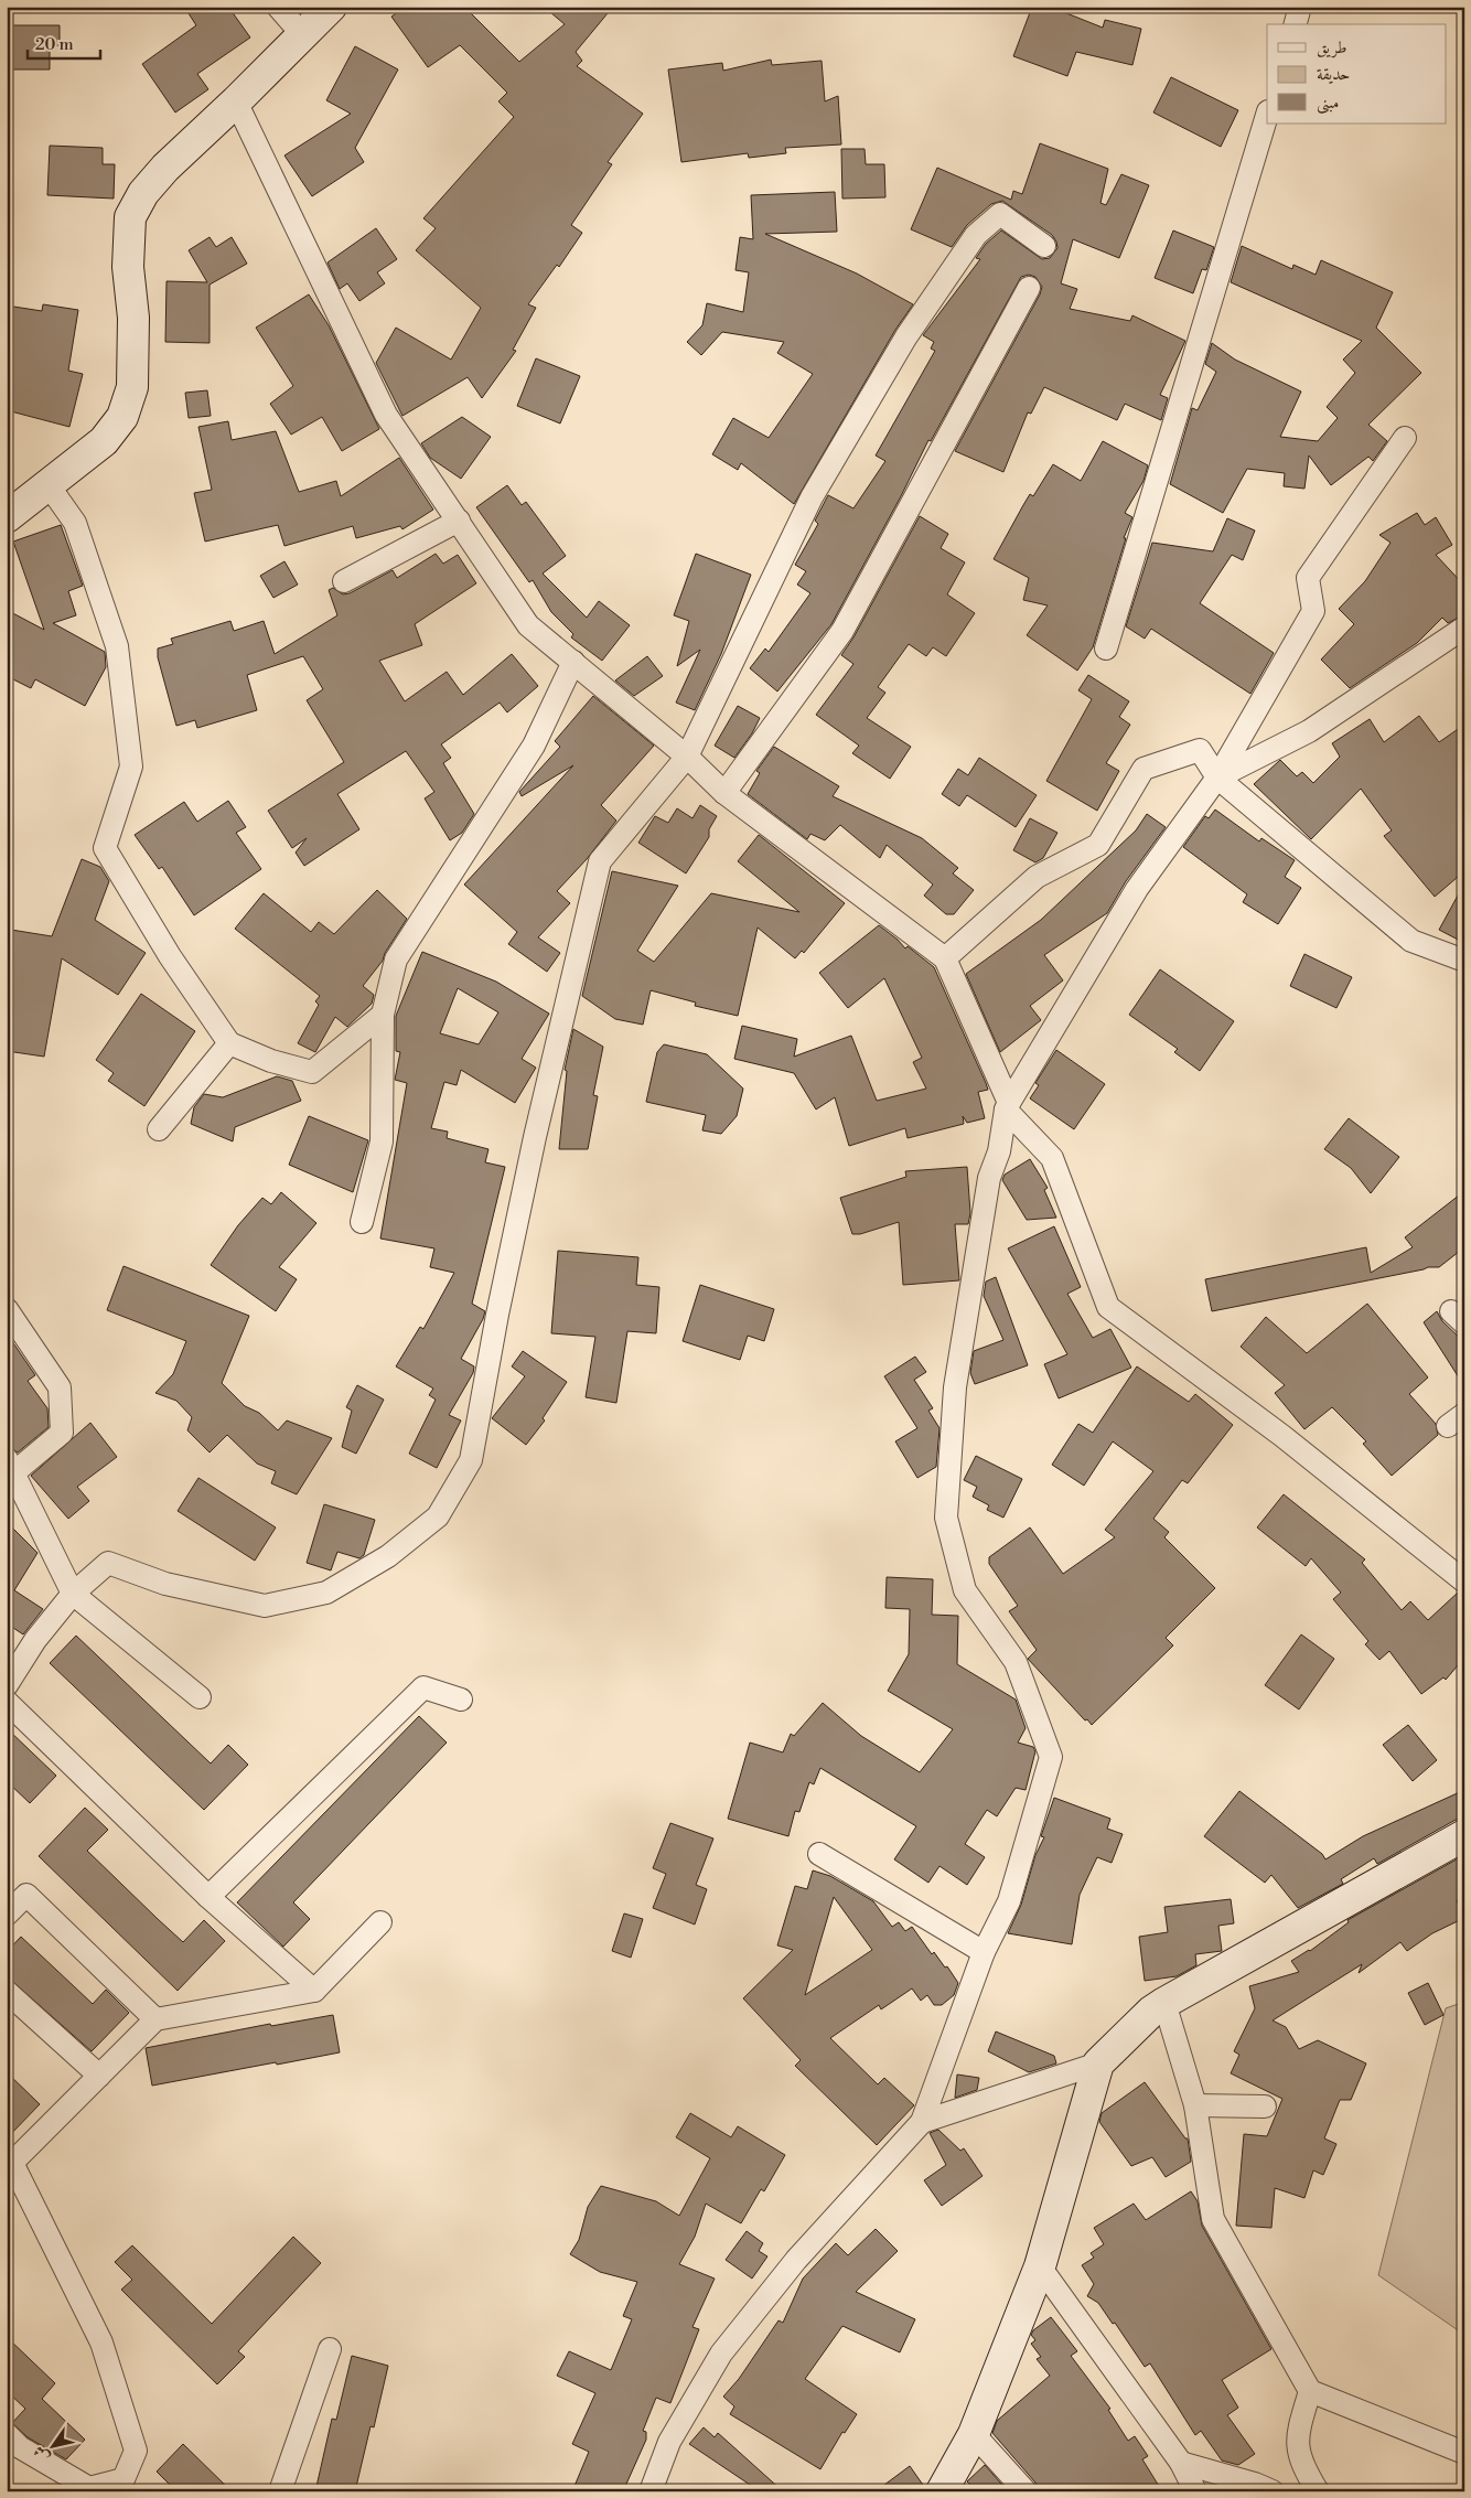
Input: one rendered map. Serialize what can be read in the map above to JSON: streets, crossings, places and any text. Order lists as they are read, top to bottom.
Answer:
{
  "legend": ["طريق", "حديقة", "مبنى"],
  "scale_bar": "20 m",
  "north": "bottom left"
}
